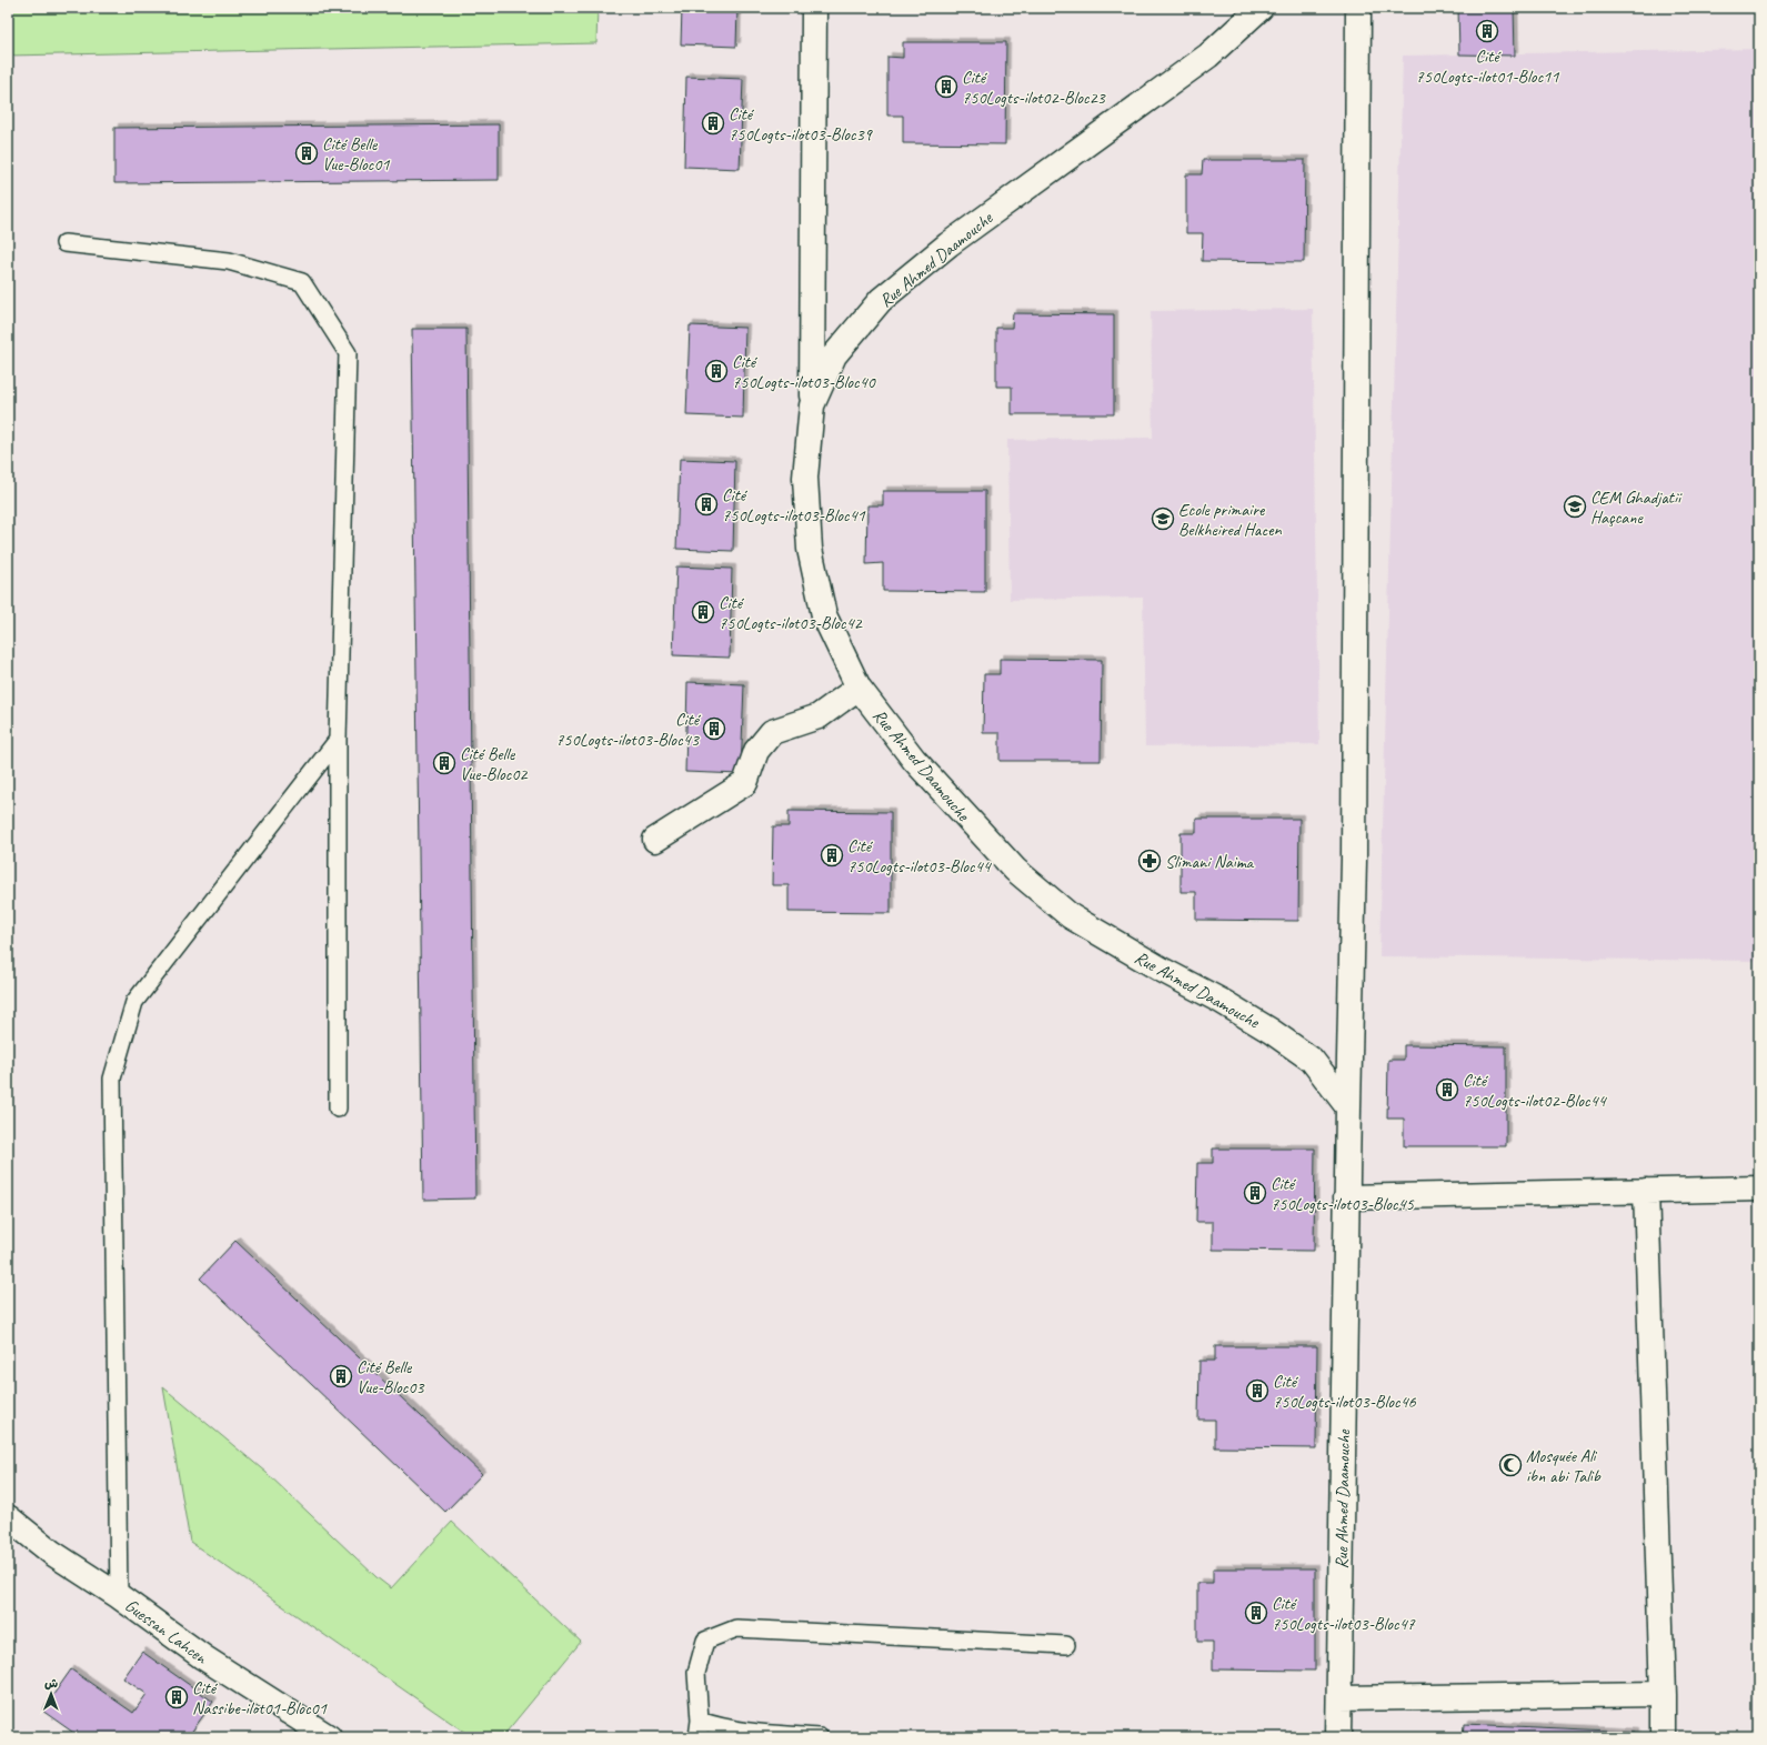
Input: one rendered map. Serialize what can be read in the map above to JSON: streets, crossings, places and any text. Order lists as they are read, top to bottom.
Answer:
{
  "streets": {
    "street": ["Rue Ahmed Daamouche", "Guessan Lahcen"]
  },
  "places": {
    "building": [
      "Cité 750Logts-ilot01-Bloc11",
      "Cité 750Logts-ilot02-Bloc23",
      "Cité 750Logts-ilot03-Bloc39",
      "Cité Belle Vue-Bloc01",
      "Cité 750Logts-ilot03-Bloc40",
      "Cité 750Logts-ilot03-Bloc41",
      "Cité 750Logts-ilot03-Bloc42",
      "Cité 750Logts-ilot03-Bloc43",
      "Cité Belle Vue-Bloc02",
      "Cité 750Logts-ilot03-Bloc44",
      "Cité 750Logts-ilot02-Bloc44",
      "Cité 750Logts-ilot03-Bloc45",
      "Cité Belle Vue-Bloc03",
      "Cité 750Logts-ilot03-Bloc46",
      "Cité 750Logts-ilot03-Bloc47",
      "Cité Nassibe-ilot01-Bloc01"
    ],
    "school or university": ["CEM Ghadjatii Haçcane", "Ecole primaire Belkheired Hacen"],
    "pharmacy": ["Slimani Naima"],
    "mosque": ["Mosquée Ali ibn abi Talib"]
  },
  "north": "top"
}
